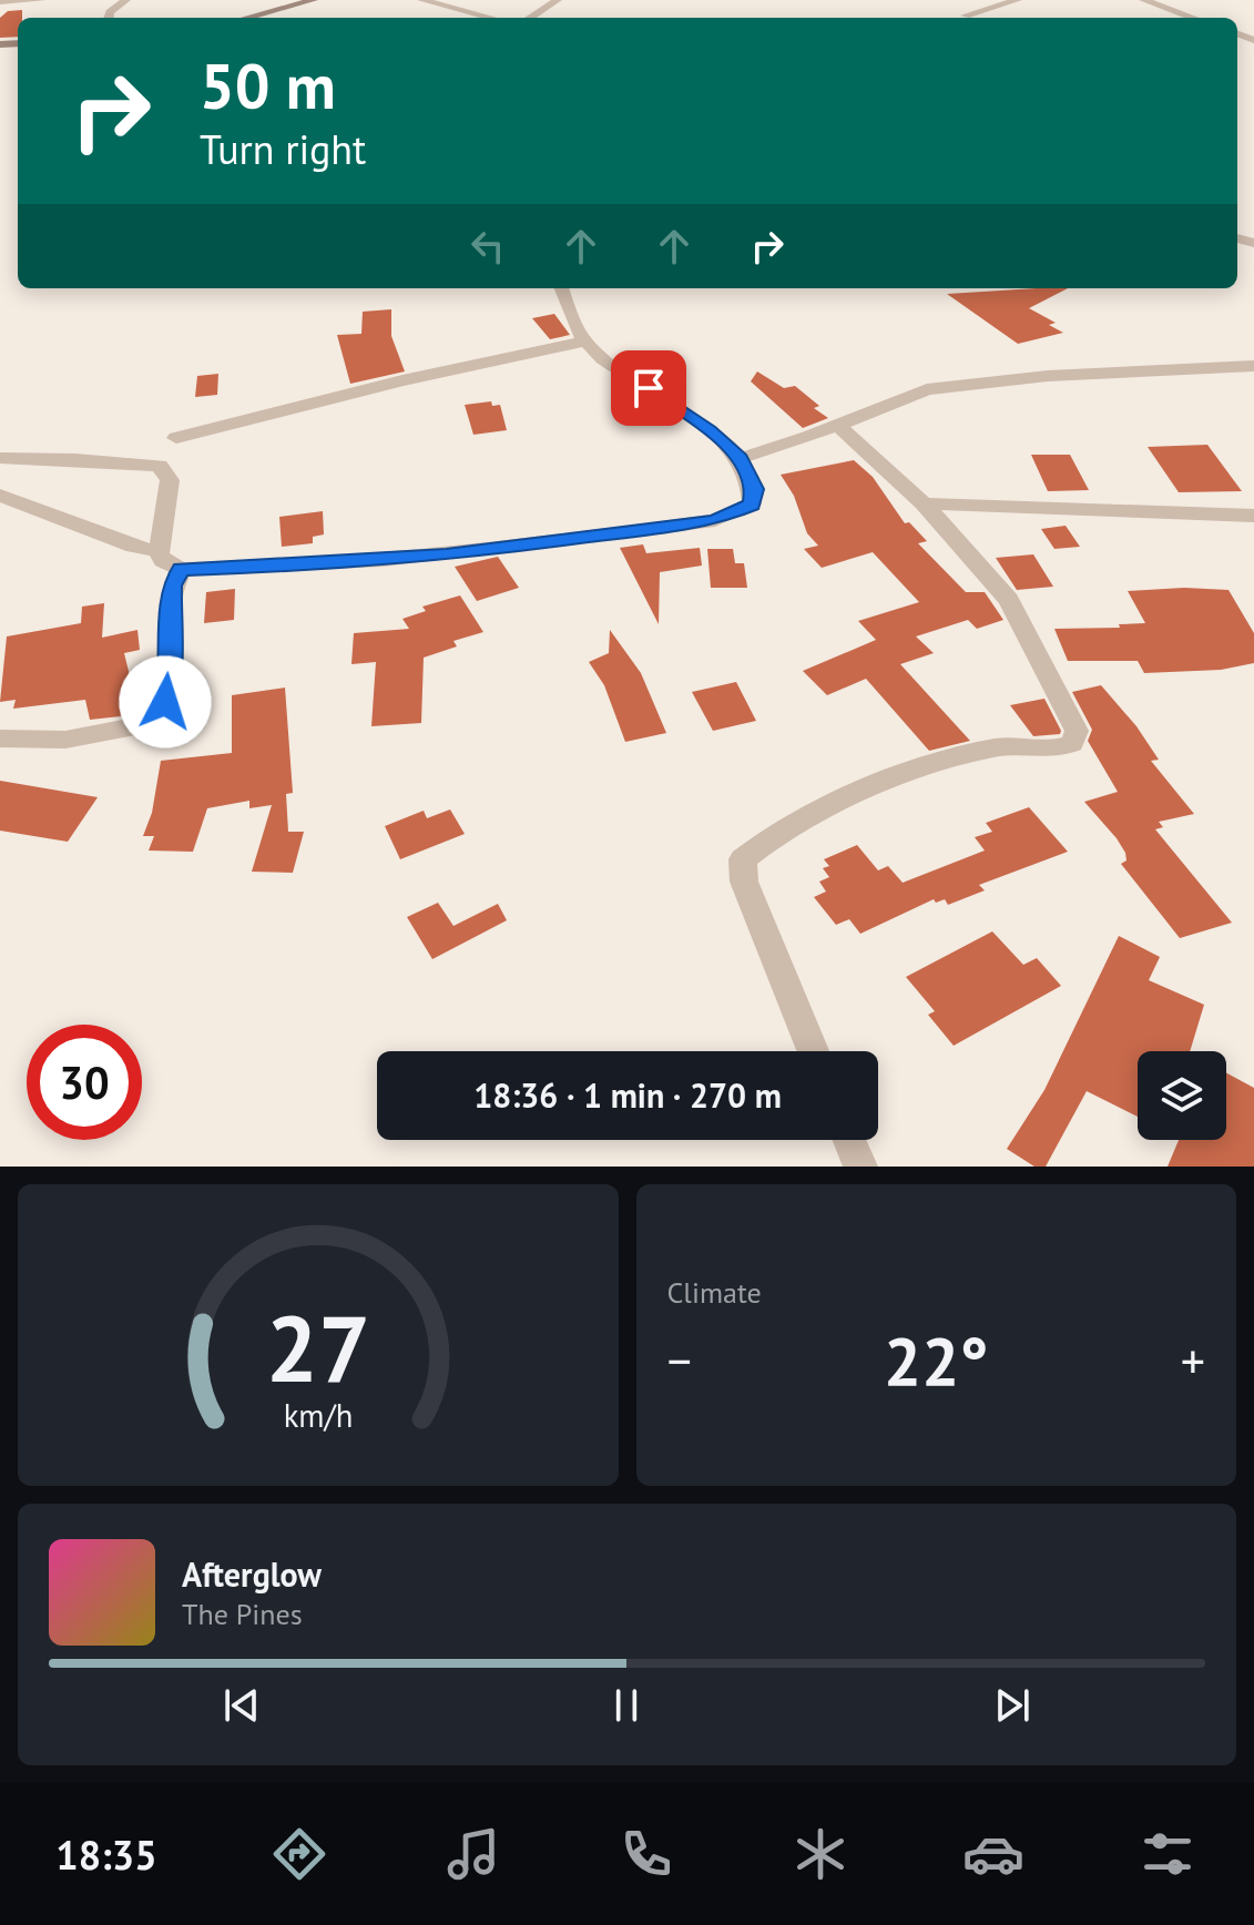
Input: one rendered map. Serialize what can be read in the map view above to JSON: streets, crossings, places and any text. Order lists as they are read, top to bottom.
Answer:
{
  "page": {
    "turn": ["50 m", "Turn right"],
    "limit": "30",
    "trip": "18:36 · 1 min · 270 m",
    "tile": "Climate",
    "heat": ["−", "22°", "+"],
    "song": ["Afterglow", "The Pines"],
    "tabs": "18:35",
    "gauge": ["27", "km/h"]
  }
}
